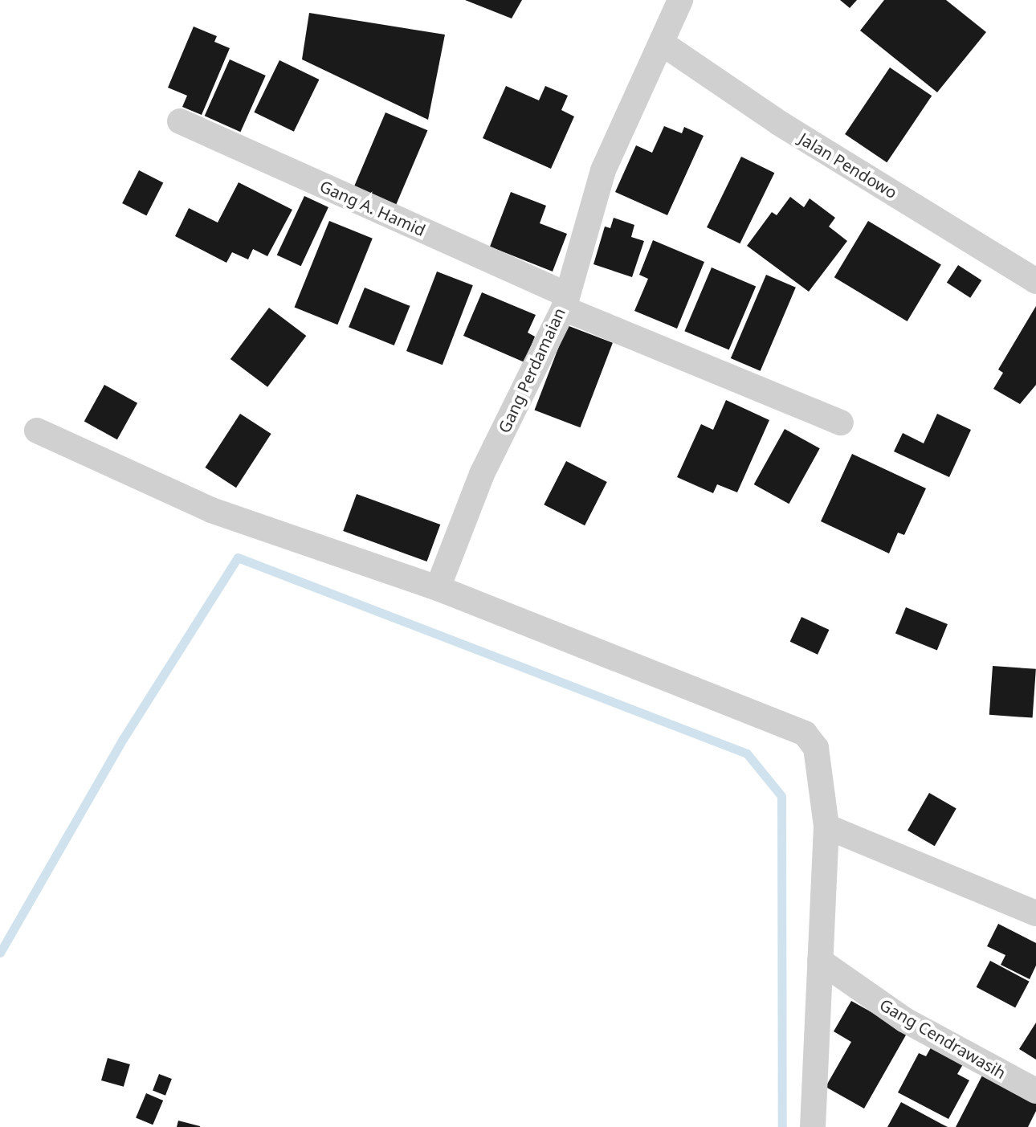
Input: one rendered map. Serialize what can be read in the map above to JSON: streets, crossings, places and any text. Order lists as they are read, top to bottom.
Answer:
{
  "streets": {
    "street": [
      "Jalan Pendowo",
      "Gang A. Hamid",
      "Gang Perdamaian",
      "Gang Cendrawasih"
    ]
  },
  "crossings": [
    ["Jalan Pendowo", "Gang Perdamaian"],
    ["Gang A. Hamid", "Gang Perdamaian"]
  ]
}
